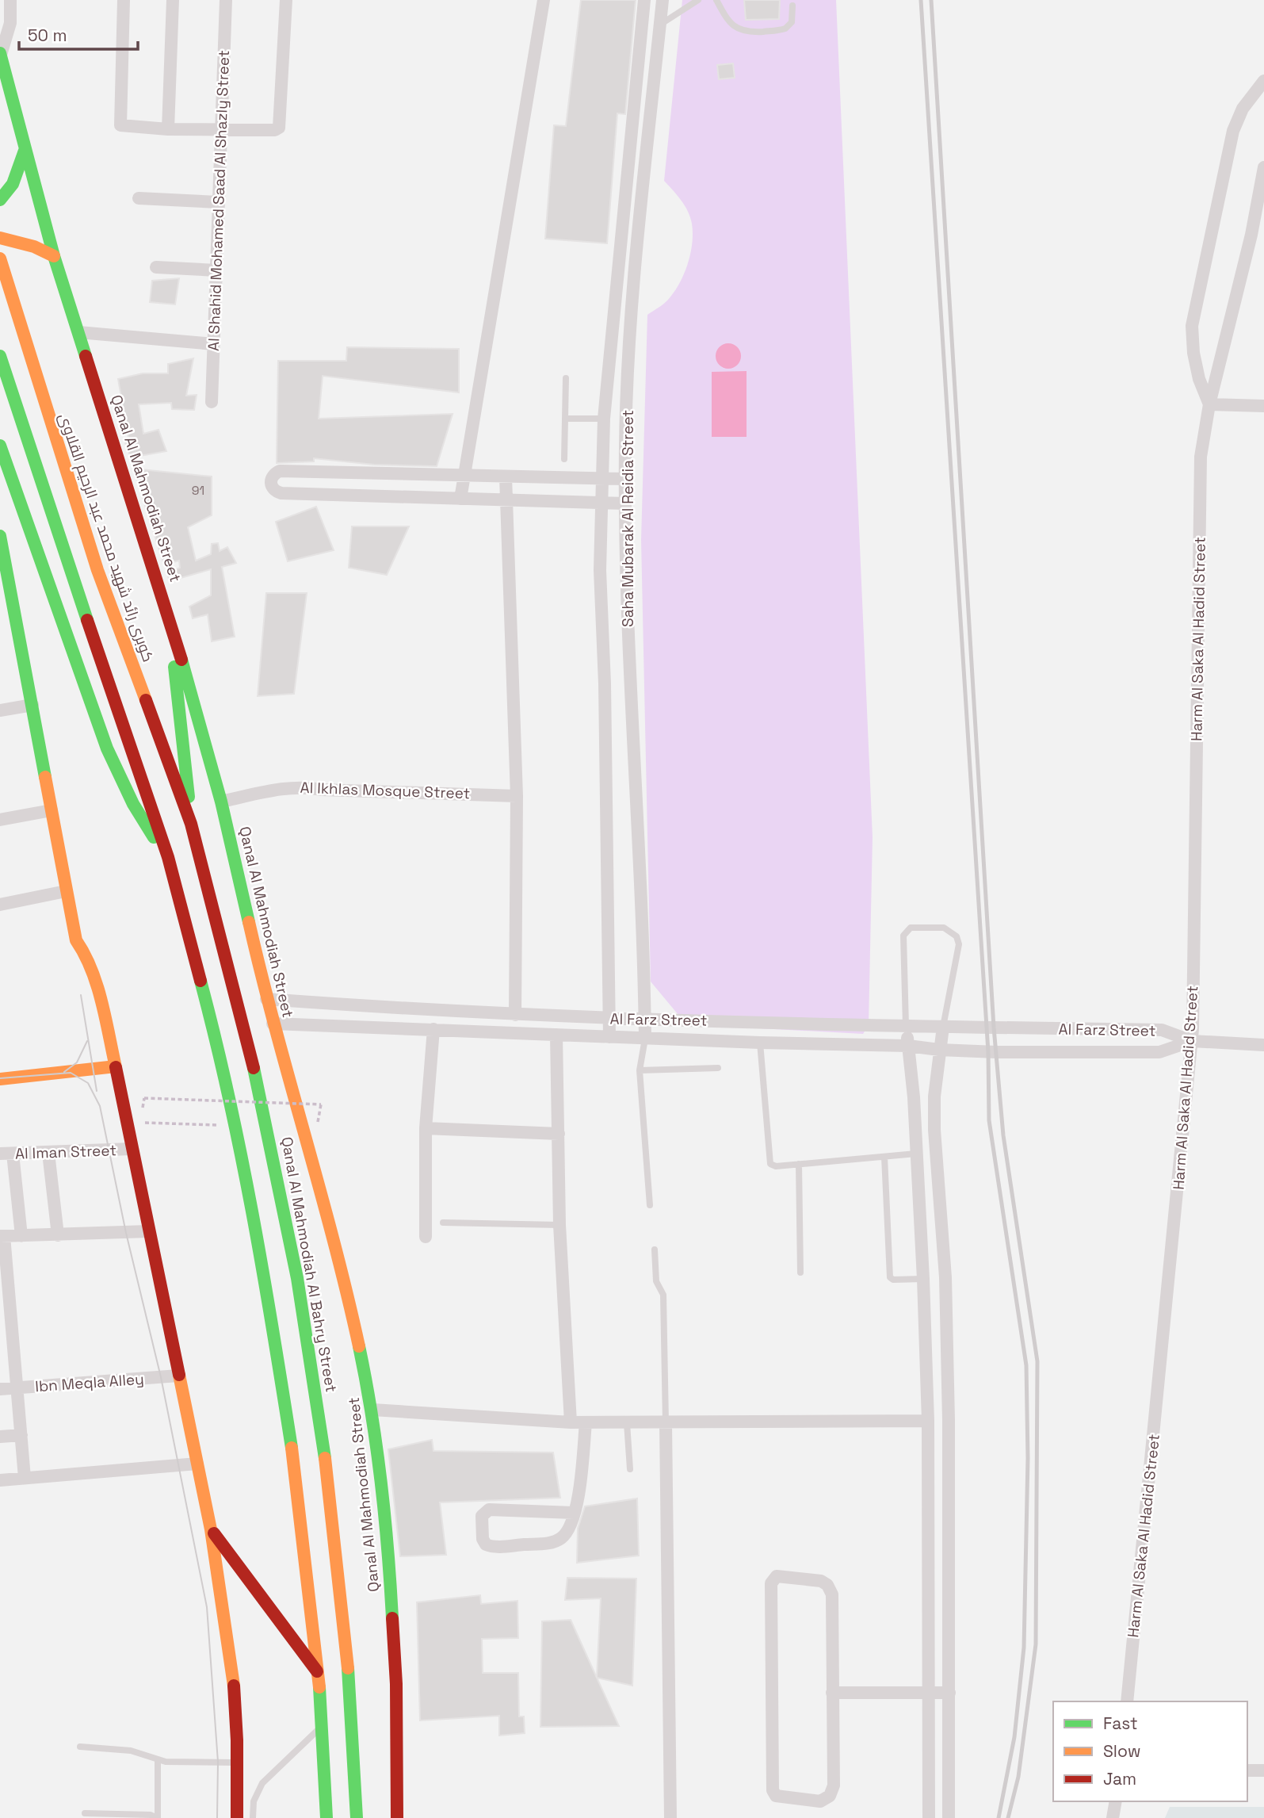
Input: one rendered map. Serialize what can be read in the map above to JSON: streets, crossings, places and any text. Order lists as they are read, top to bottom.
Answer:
{
  "streets": {
    "main road": ["Qanal Al Mahmodiah Street", "كوبرى رائد شهيد محمد عبد الرحيم القلاوى", "Qanal Al Mahmodiah Al Bahry Street"],
    "street": [
      "Al Shahid Mohamed Saad Al Shazly Street",
      "Saha Mubarak Al Reidia Street",
      "Harm Al Saka Al Hadid Street",
      "Al Ikhlas Mosque Street",
      "Al Farz Street",
      "Al Iman Street",
      "Ibn Meqla Alley"
    ]
  },
  "crossings": [
    ["Qanal Al Mahmodiah Street", "Al Ikhlas Mosque Street"],
    ["Qanal Al Mahmodiah Street", "Al Farz Street"],
    ["Saha Mubarak Al Reidia Street", "Al Farz Street"],
    ["كوبرى رائد شهيد محمد عبد الرحيم القلاوى", "Qanal Al Mahmodiah Al Bahry Street"],
    ["Harm Al Saka Al Hadid Street", "Al Farz Street"]
  ],
  "house_numbers": ["91"],
  "legend": ["Fast", "Slow", "Jam"],
  "scale_bar": "50 m"
}
